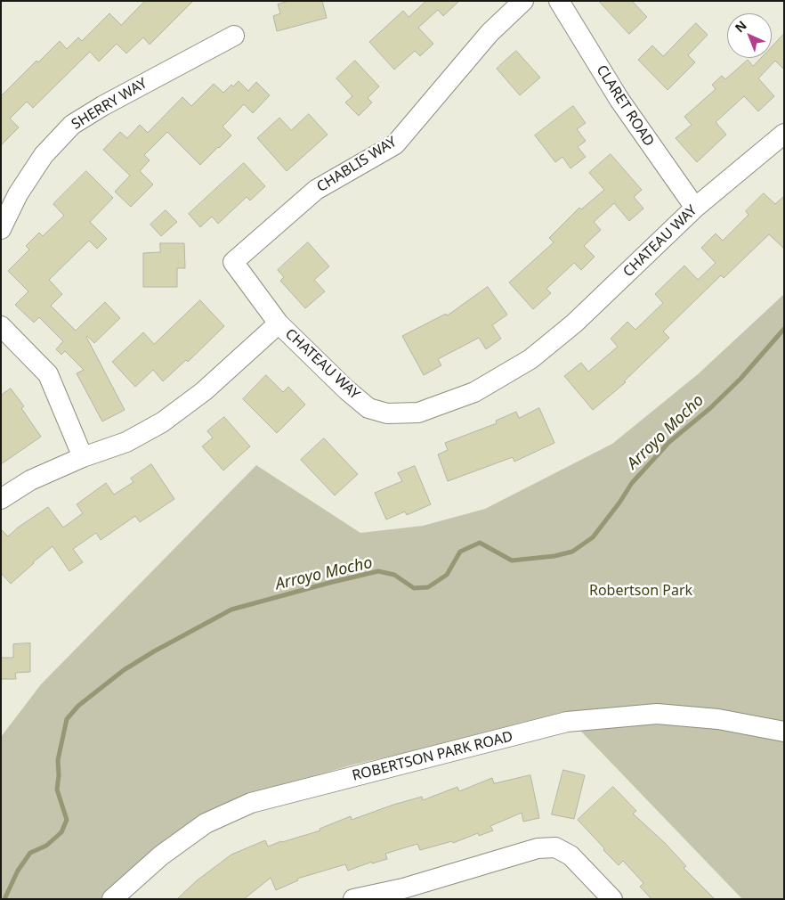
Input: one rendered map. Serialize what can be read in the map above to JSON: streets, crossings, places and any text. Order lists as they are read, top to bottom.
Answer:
{
  "streets": {
    "street": [
      "SHERRY WAY",
      "CLARET ROAD",
      "CHABLIS WAY",
      "CHATEAU WAY",
      "ROBERTSON PARK ROAD"
    ]
  },
  "crossings": [
    ["CLARET ROAD", "CHATEAU WAY"],
    ["CHABLIS WAY", "CHATEAU WAY"]
  ],
  "water": ["Arroyo Mocho"],
  "parks": ["Robertson Park"],
  "north": "top left"
}
